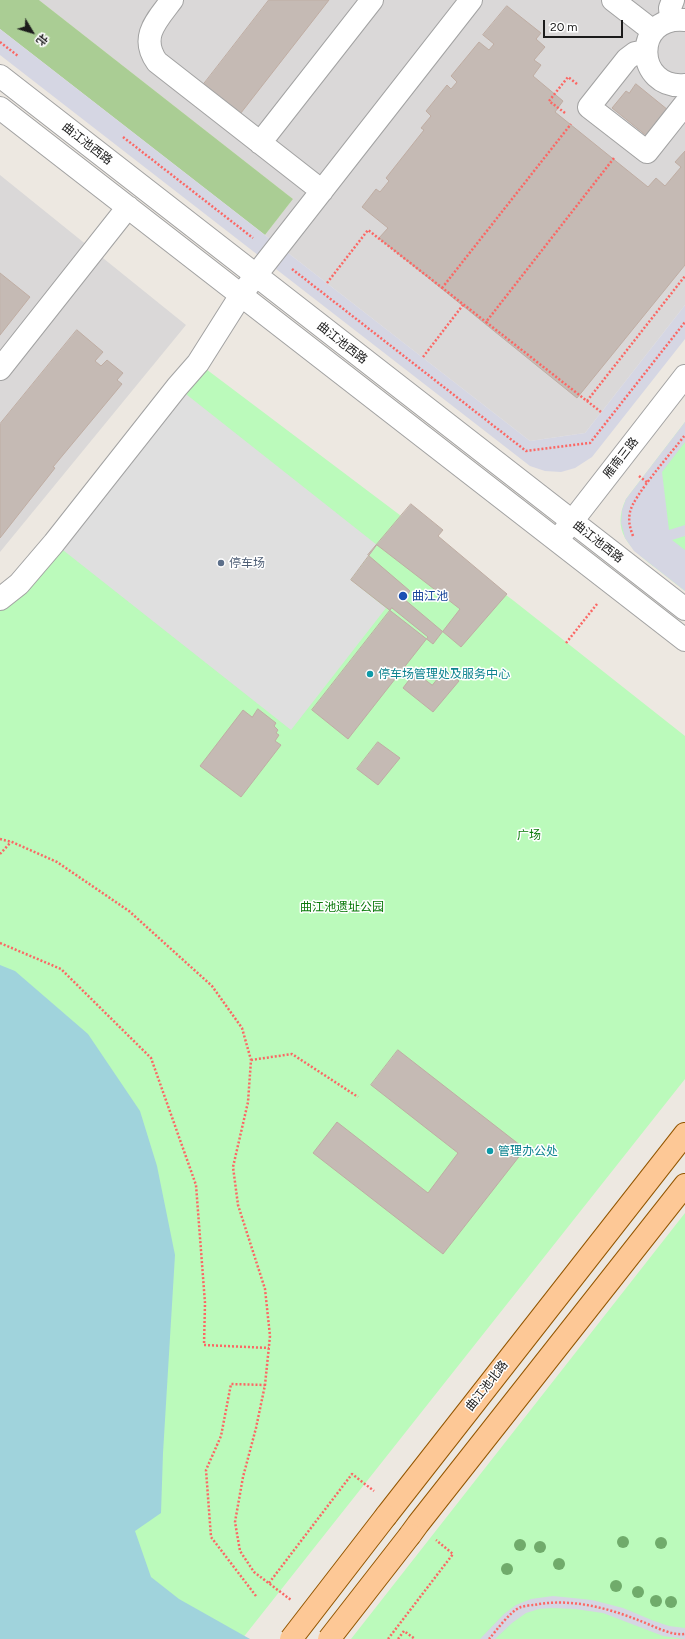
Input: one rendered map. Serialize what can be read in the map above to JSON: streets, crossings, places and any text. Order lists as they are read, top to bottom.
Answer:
{
  "streets": {
    "main road": ["曲江池北路"],
    "street": ["曲江池西路", "雁南三路"]
  },
  "crossings": [
    ["曲江池西路", "雁南三路"]
  ],
  "parks": ["广场", "曲江池遗址公园"],
  "places": [
    "停车场",
    "曲江池",
    "停车场管理处及服务中心",
    "管理办公处"
  ],
  "scale_bar": "20 m",
  "north": "bottom right"
}
